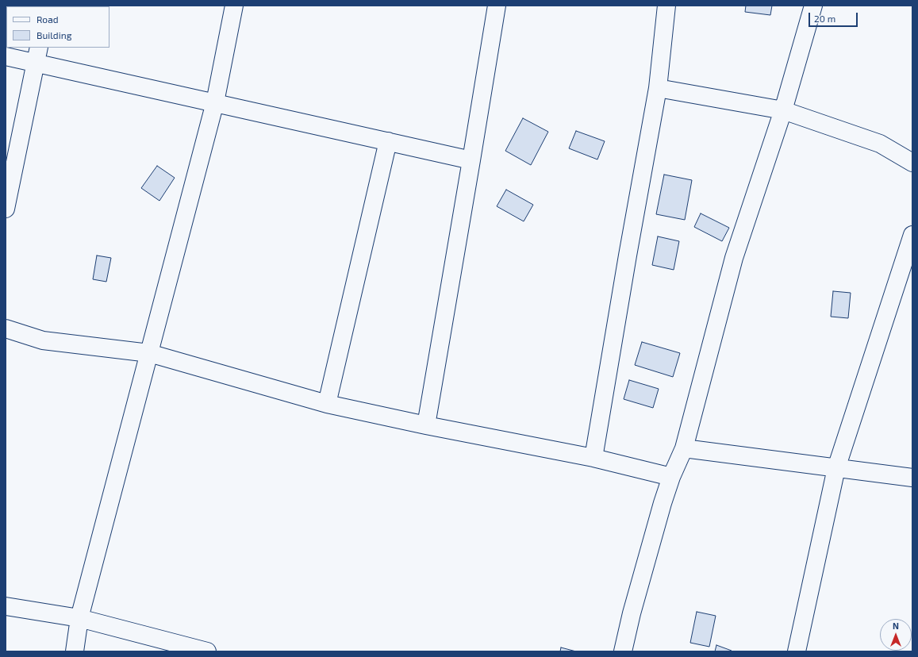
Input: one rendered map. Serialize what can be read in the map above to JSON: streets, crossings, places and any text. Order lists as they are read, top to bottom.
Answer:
{
  "legend": ["Road", "Building"],
  "scale_bar": "20 m",
  "north": "top"
}
